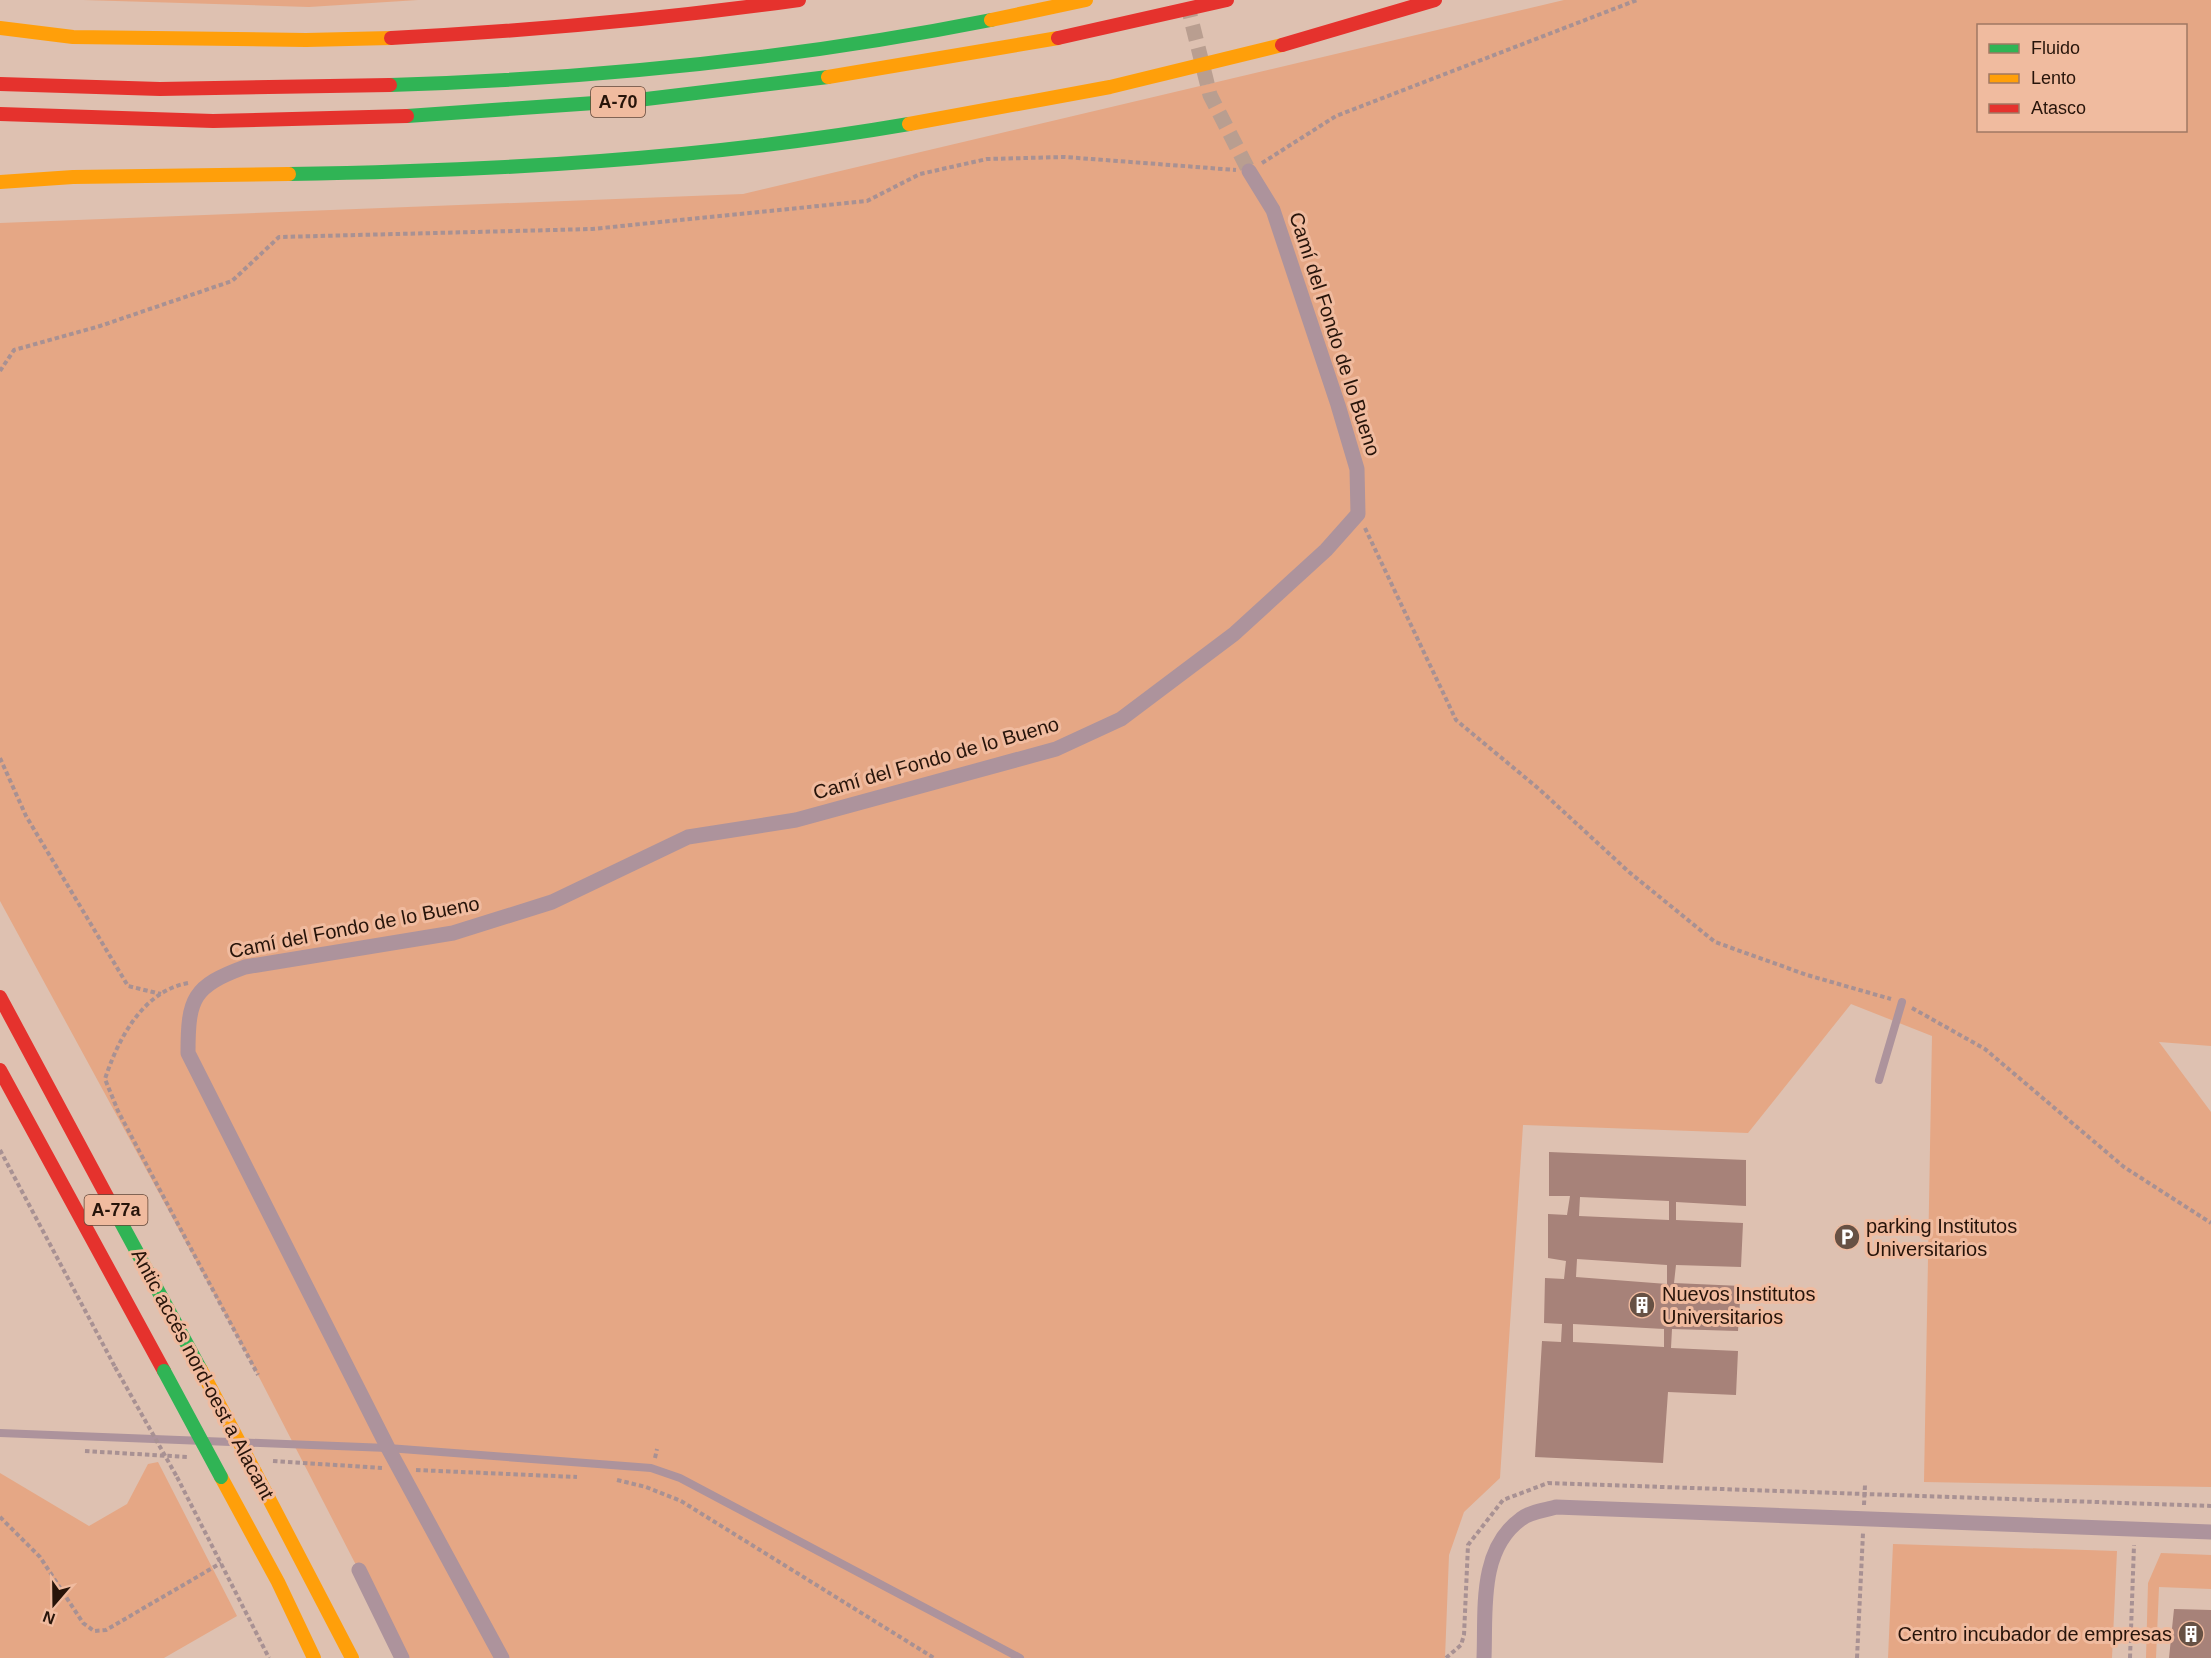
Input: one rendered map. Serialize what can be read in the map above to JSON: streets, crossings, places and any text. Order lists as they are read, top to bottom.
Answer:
{
  "streets": {
    "main road": ["A-70", "A-77a", "Antic accés nord-oest a Alacant"],
    "street": ["Camí del Fondo de lo Bueno"]
  },
  "places": {
    "parking": ["parking Institutos Universitarios"],
    "building": ["Nuevos Institutos Universitarios", "Centro incubador de empresas"]
  },
  "legend": ["Fluido", "Lento", "Atasco"],
  "north": "bottom"
}
